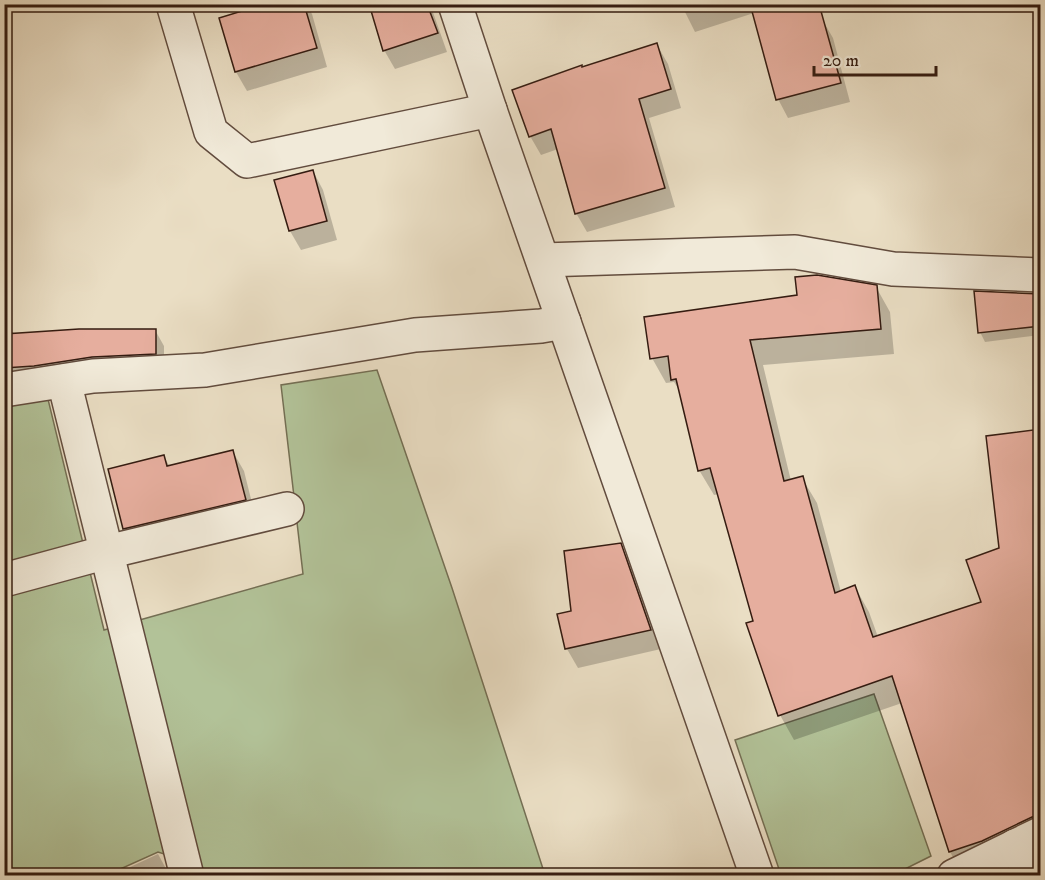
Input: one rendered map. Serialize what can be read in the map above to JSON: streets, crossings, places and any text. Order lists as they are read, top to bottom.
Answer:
{
  "scale_bar": "20 m"
}
